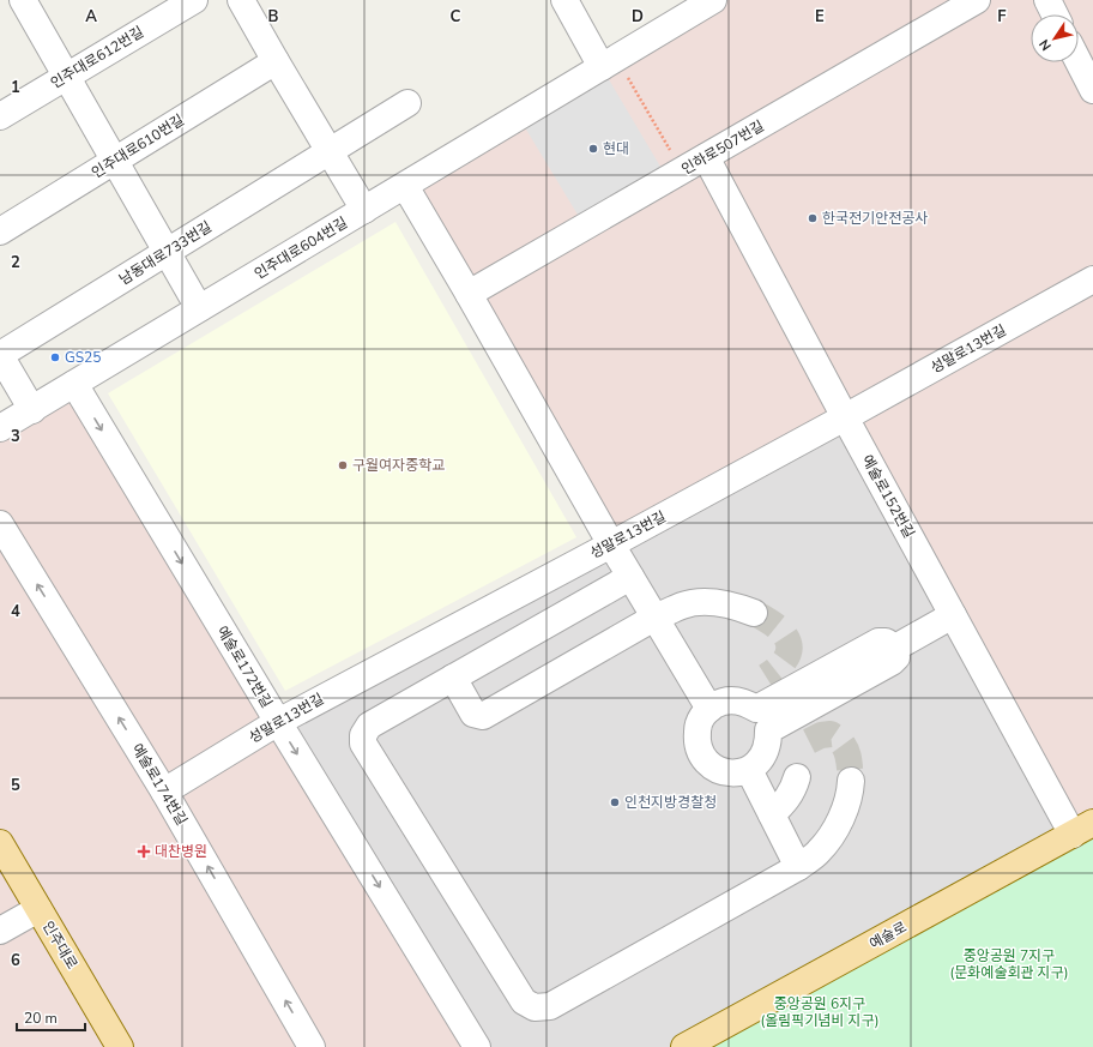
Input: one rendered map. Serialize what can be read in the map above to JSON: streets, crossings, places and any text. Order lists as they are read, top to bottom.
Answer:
{
  "streets": {
    "main road": ["예술로", "인주대로"],
    "street": [
      "인주대로612번길",
      "인주대로610번길",
      "인하로507번길",
      "인주대로604번길",
      "남동대로733번길",
      "성말로13번길",
      "예술로152번길",
      "예술로172번길",
      "예술로174번길"
    ]
  },
  "crossings": [
    ["인하로507번길", "예술로152번길"],
    ["인주대로604번길", "예술로172번길"],
    ["성말로13번길", "예술로152번길"],
    ["성말로13번길", "예술로172번길"],
    ["성말로13번길", "예술로174번길"],
    ["예술로152번길", "예술로"]
  ],
  "one_way": ["예술로172번길", "예술로174번길"],
  "parks": ["중앙공원 7지구 (문화예술회관 지구)", "중앙공원 6지구 (올림픽기념비 지구)"],
  "places": {
    "other": [
      "현대",
      "한국전기안전공사",
      "GS25",
      "구월여자중학교",
      "인천지방경찰청"
    ],
    "health": ["대찬병원"]
  },
  "scale_bar": "20 m",
  "north": "bottom left",
  "grid": {
    "columns": [
      "A",
      "B",
      "C",
      "D",
      "E",
      "F"
    ],
    "rows": [
      "1",
      "2",
      "3",
      "4",
      "5",
      "6"
    ]
  }
}
